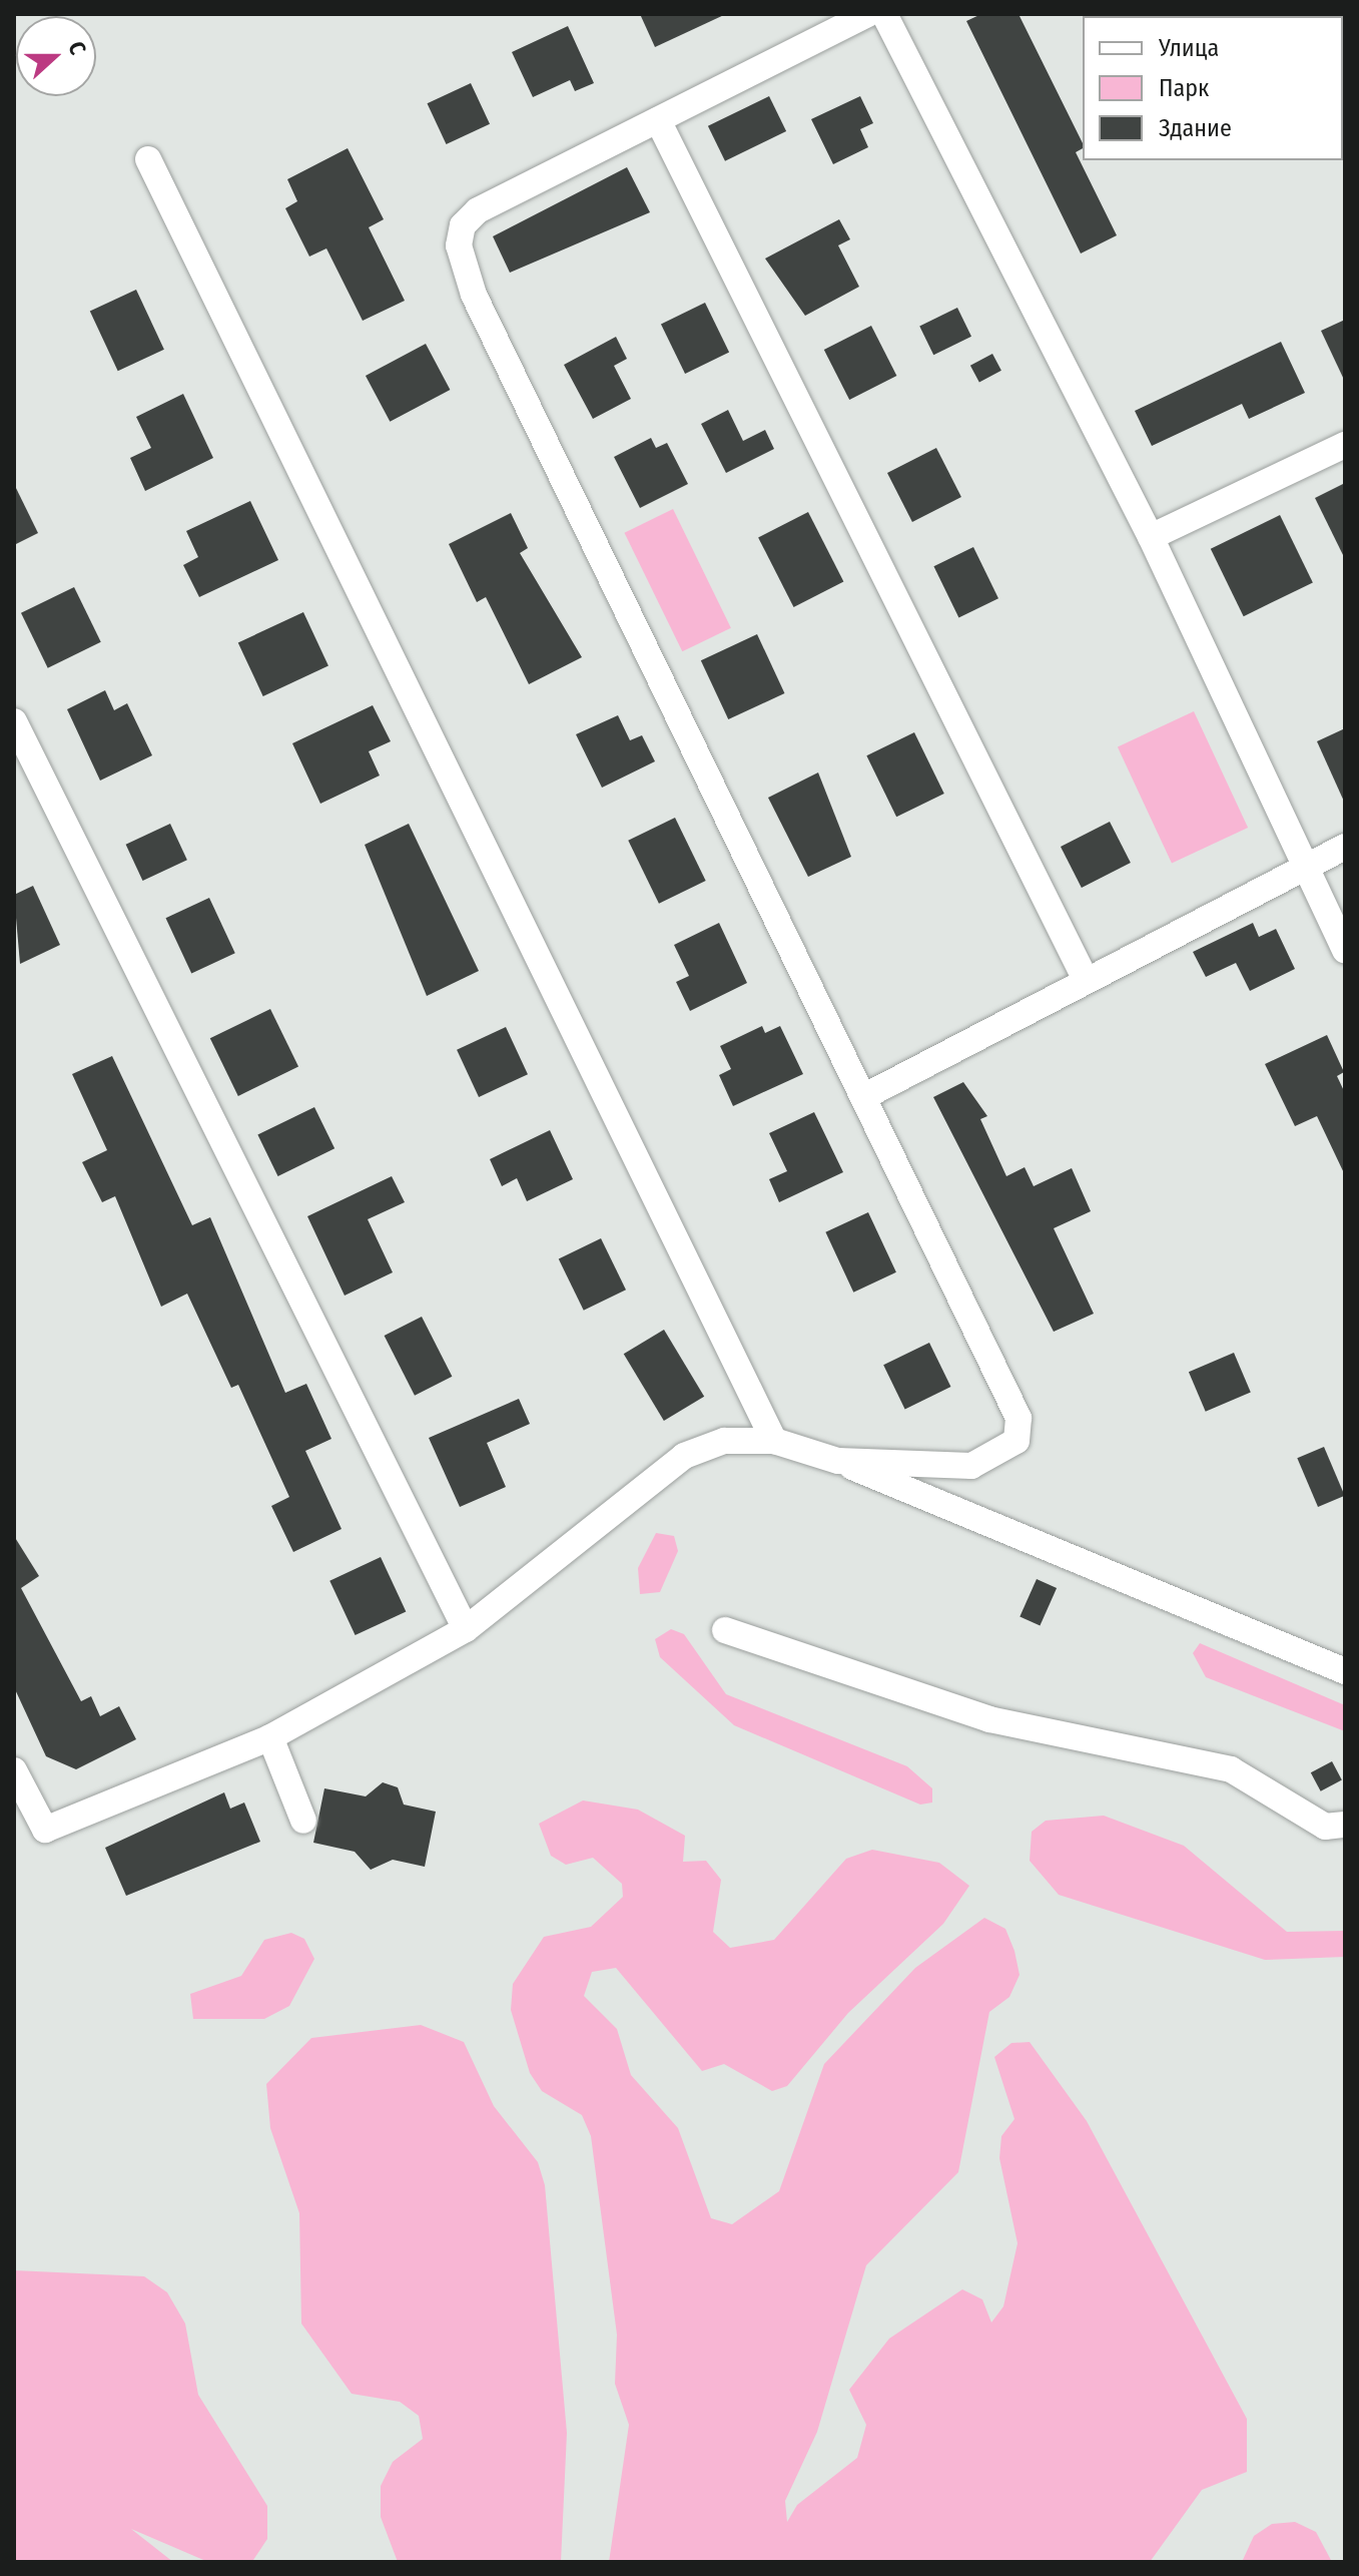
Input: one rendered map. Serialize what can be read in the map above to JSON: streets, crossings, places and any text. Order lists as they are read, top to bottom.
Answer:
{
  "legend": ["Улица", "Парк", "Здание"],
  "north": "right"
}
